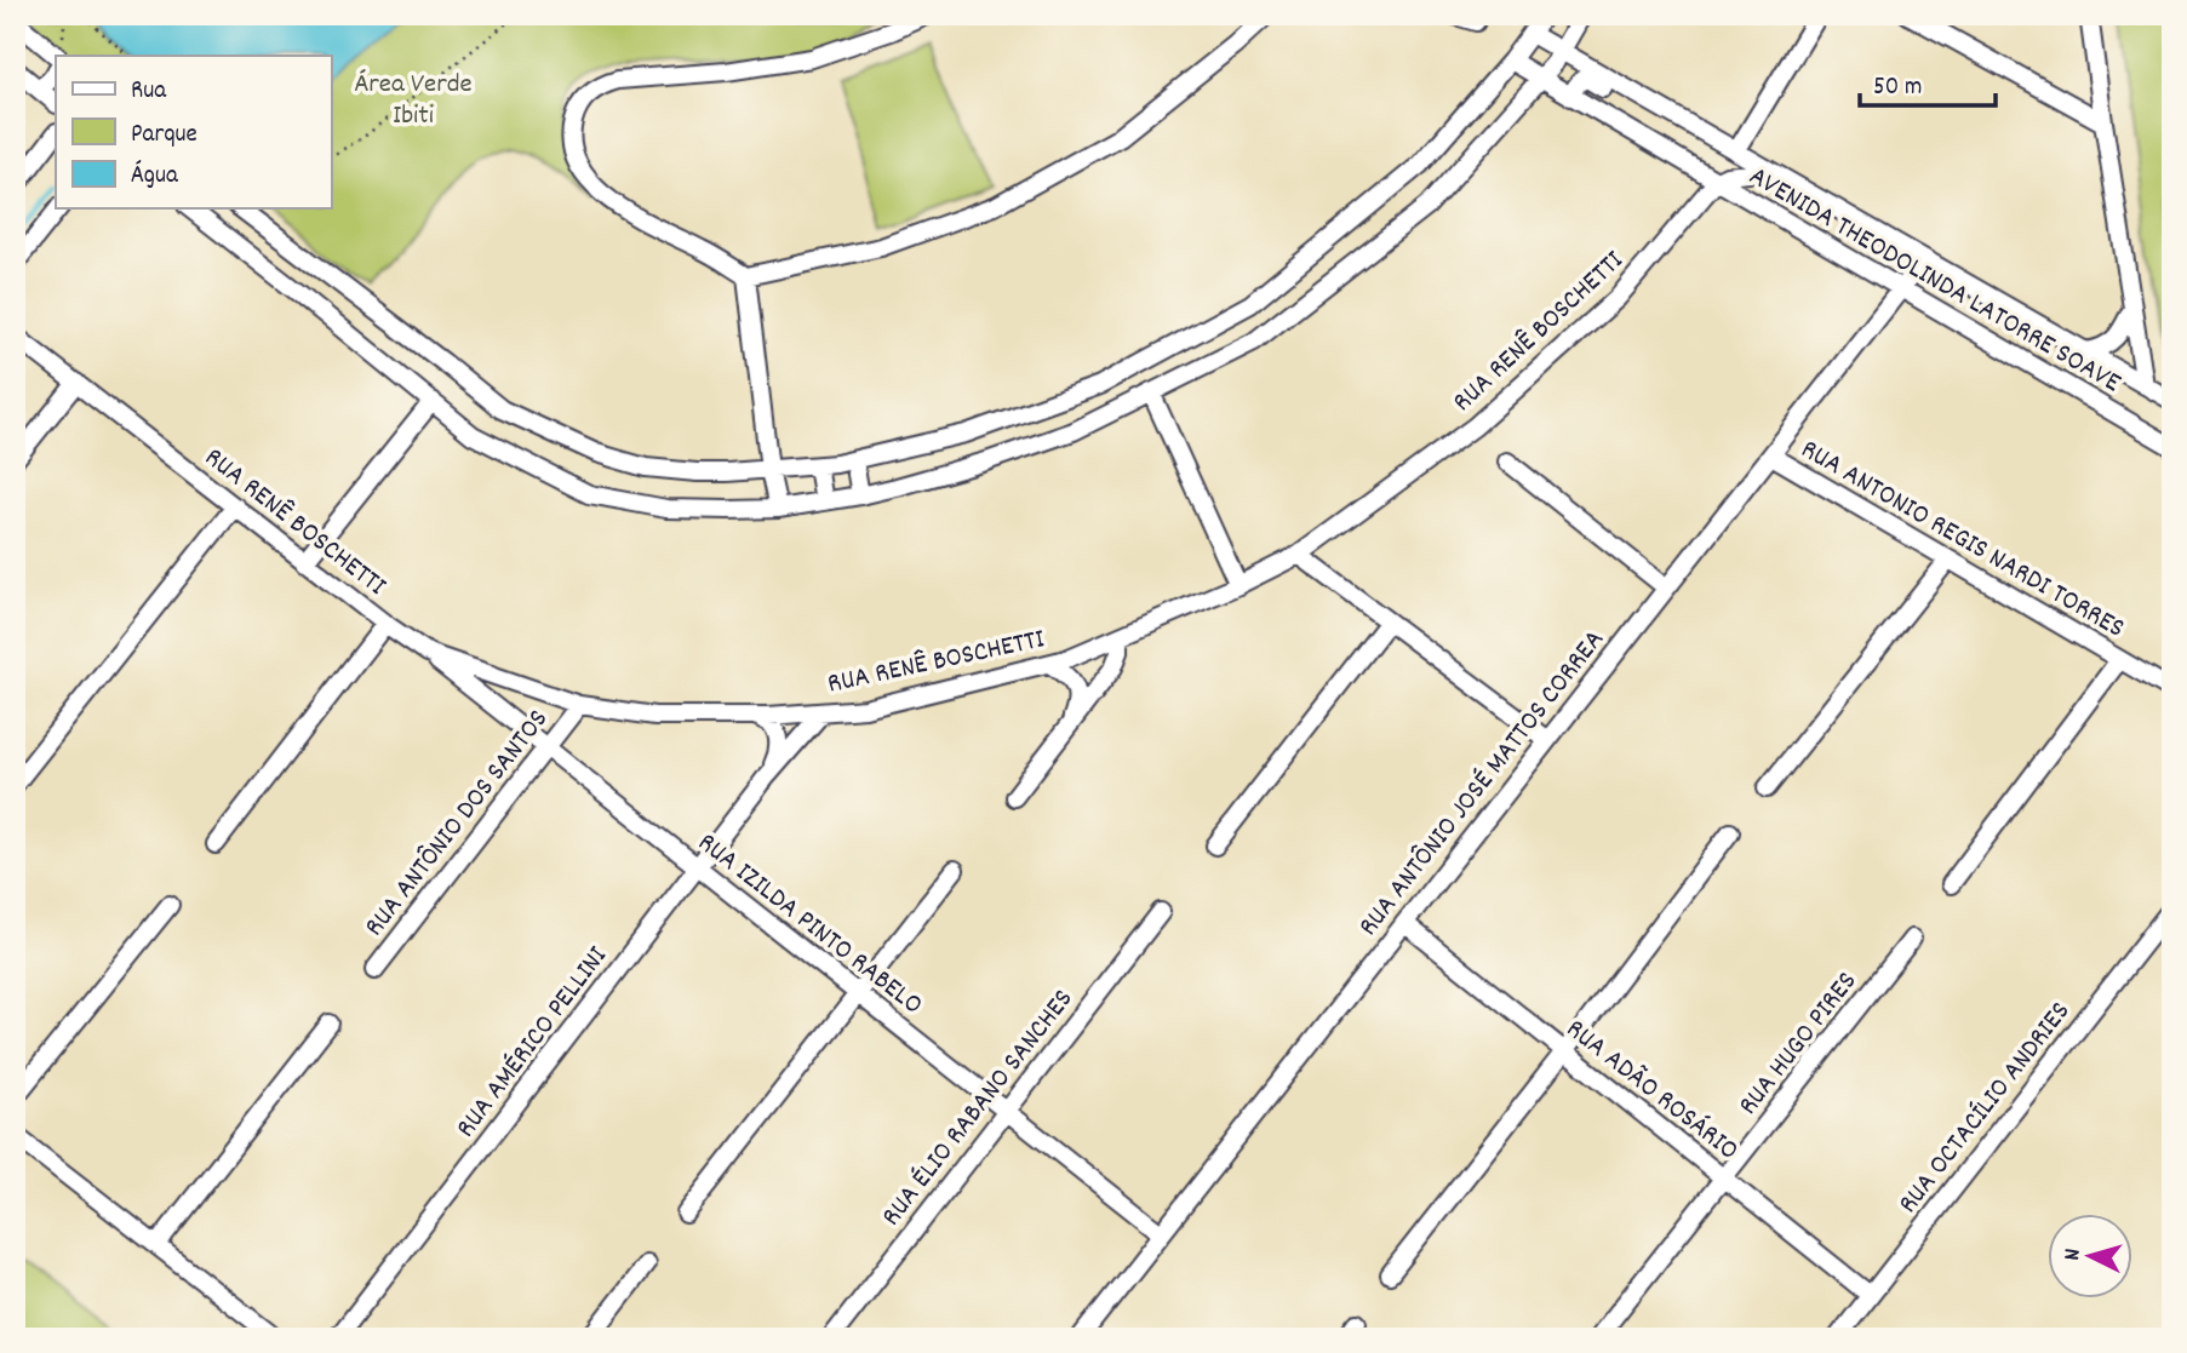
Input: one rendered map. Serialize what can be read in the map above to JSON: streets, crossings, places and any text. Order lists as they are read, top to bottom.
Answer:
{
  "streets": {
    "street": [
      "AVENIDA THEODOLINDA LATORRE SOAVE",
      "RUA RENÊ BOSCHETTI",
      "RUA ANTONIO REGIS NARDI TORRES",
      "RUA ANTÔNIO JOSÉ MATTOS CORREA",
      "RUA ANTÔNIO DOS SANTOS",
      "RUA IZILDA PINTO RABELO",
      "RUA AMÉRICO PELLINI",
      "RUA HUGO PIRES",
      "RUA ADÃO ROSÁRIO",
      "RUA ÉLIO RABANO SANCHES",
      "RUA OCTACÍLIO ANDRIES"
    ]
  },
  "crossings": [
    ["AVENIDA THEODOLINDA LATORRE SOAVE", "RUA RENÊ BOSCHETTI"],
    ["AVENIDA THEODOLINDA LATORRE SOAVE", "RUA ANTÔNIO JOSÉ MATTOS CORREA"],
    ["RUA RENÊ BOSCHETTI", "RUA ANTÔNIO DOS SANTOS"],
    ["RUA RENÊ BOSCHETTI", "RUA IZILDA PINTO RABELO"],
    ["RUA RENÊ BOSCHETTI", "RUA AMÉRICO PELLINI"],
    ["RUA ANTONIO REGIS NARDI TORRES", "RUA ANTÔNIO JOSÉ MATTOS CORREA"],
    ["RUA ANTÔNIO JOSÉ MATTOS CORREA", "RUA IZILDA PINTO RABELO"],
    ["RUA ANTÔNIO JOSÉ MATTOS CORREA", "RUA ADÃO ROSÁRIO"],
    ["RUA ANTÔNIO DOS SANTOS", "RUA IZILDA PINTO RABELO"],
    ["RUA IZILDA PINTO RABELO", "RUA AMÉRICO PELLINI"],
    ["RUA IZILDA PINTO RABELO", "RUA ÉLIO RABANO SANCHES"],
    ["RUA HUGO PIRES", "RUA ADÃO ROSÁRIO"],
    ["RUA ADÃO ROSÁRIO", "RUA OCTACÍLIO ANDRIES"]
  ],
  "parks": ["Área Verde Ibiti"],
  "legend": ["Rua", "Parque", "Água"],
  "scale_bar": "50 m",
  "north": "left"
}
